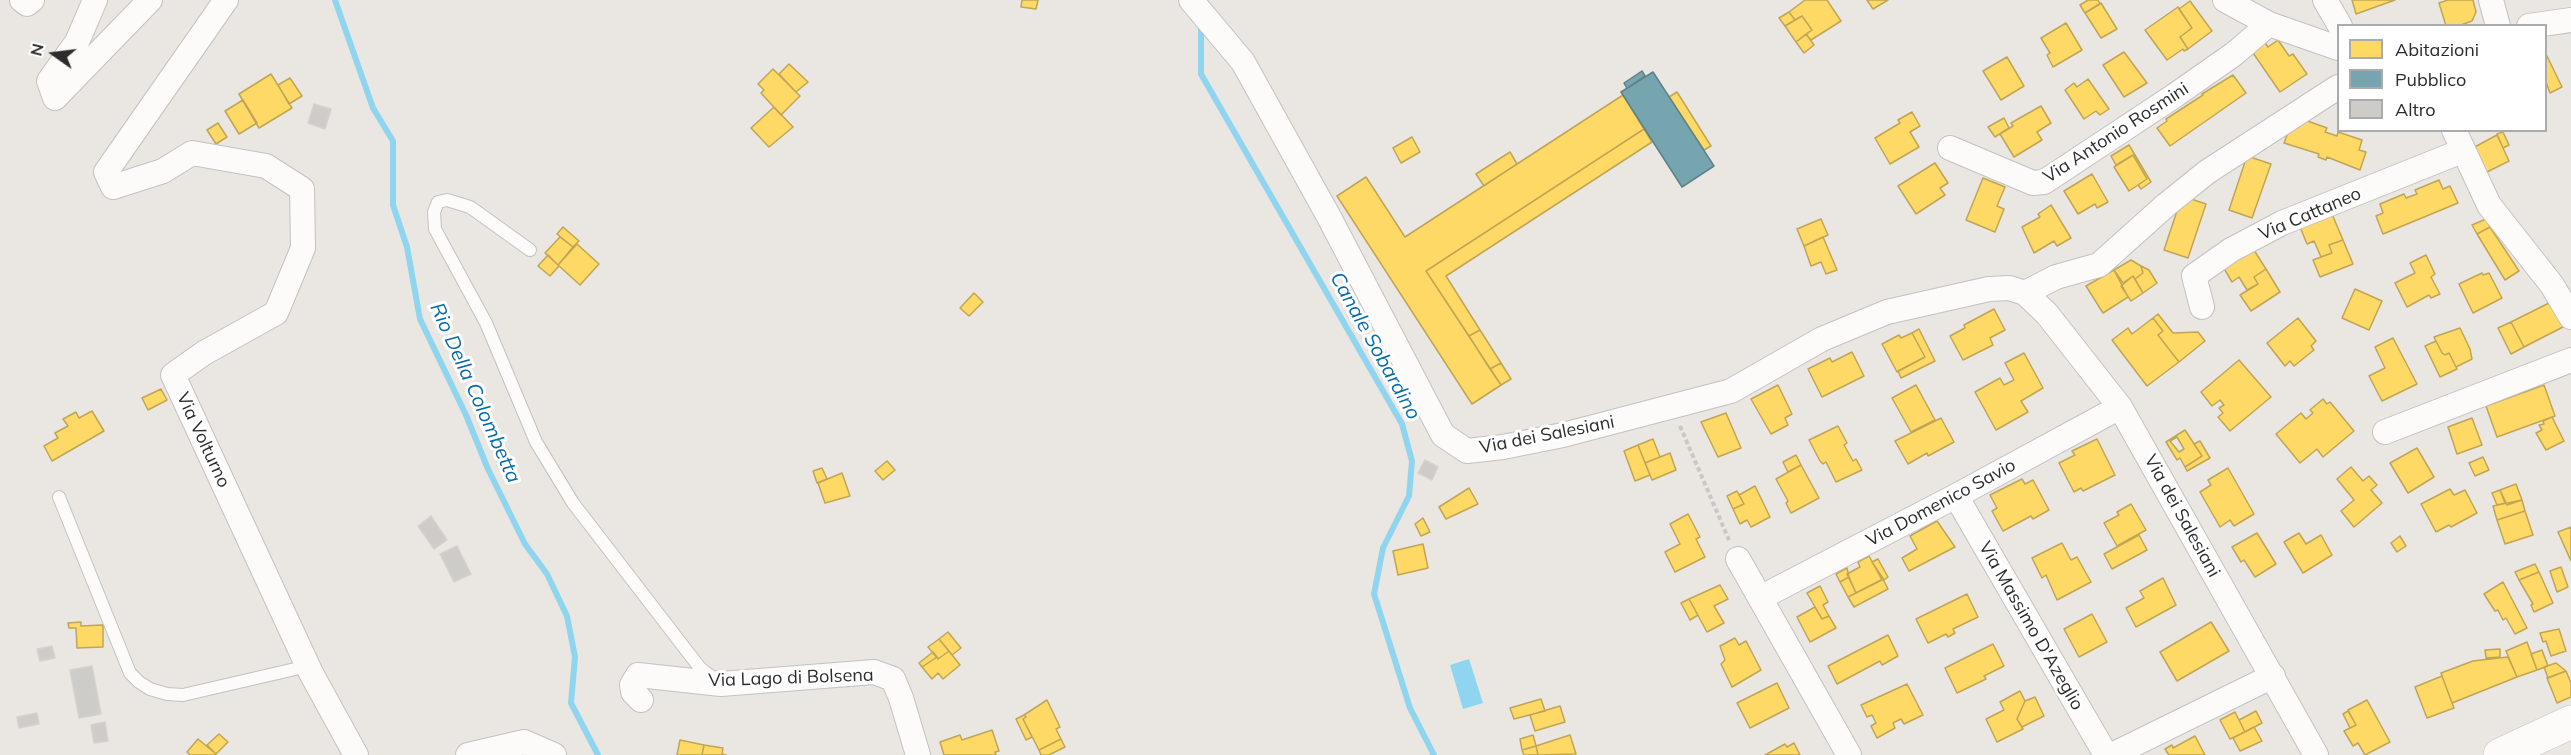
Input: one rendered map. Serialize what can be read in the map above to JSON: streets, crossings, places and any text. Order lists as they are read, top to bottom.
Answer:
{
  "streets": {
    "street": [
      "Via Antonio Rosmini",
      "Via Cattaneo",
      "Via dei Salesiani",
      "Via Volturno",
      "Via Domenico Savio",
      "Via Massimo D'Azeglio",
      "Via Lago di Bolsena"
    ]
  },
  "crossings": [
    ["Via dei Salesiani", "Via Domenico Savio"],
    ["Via Domenico Savio", "Via Massimo D'Azeglio"]
  ],
  "water": ["Canale Sobardino", "Rio Della Colombetta"],
  "legend": ["Abitazioni", "Pubblico", "Altro"],
  "north": "left"
}
